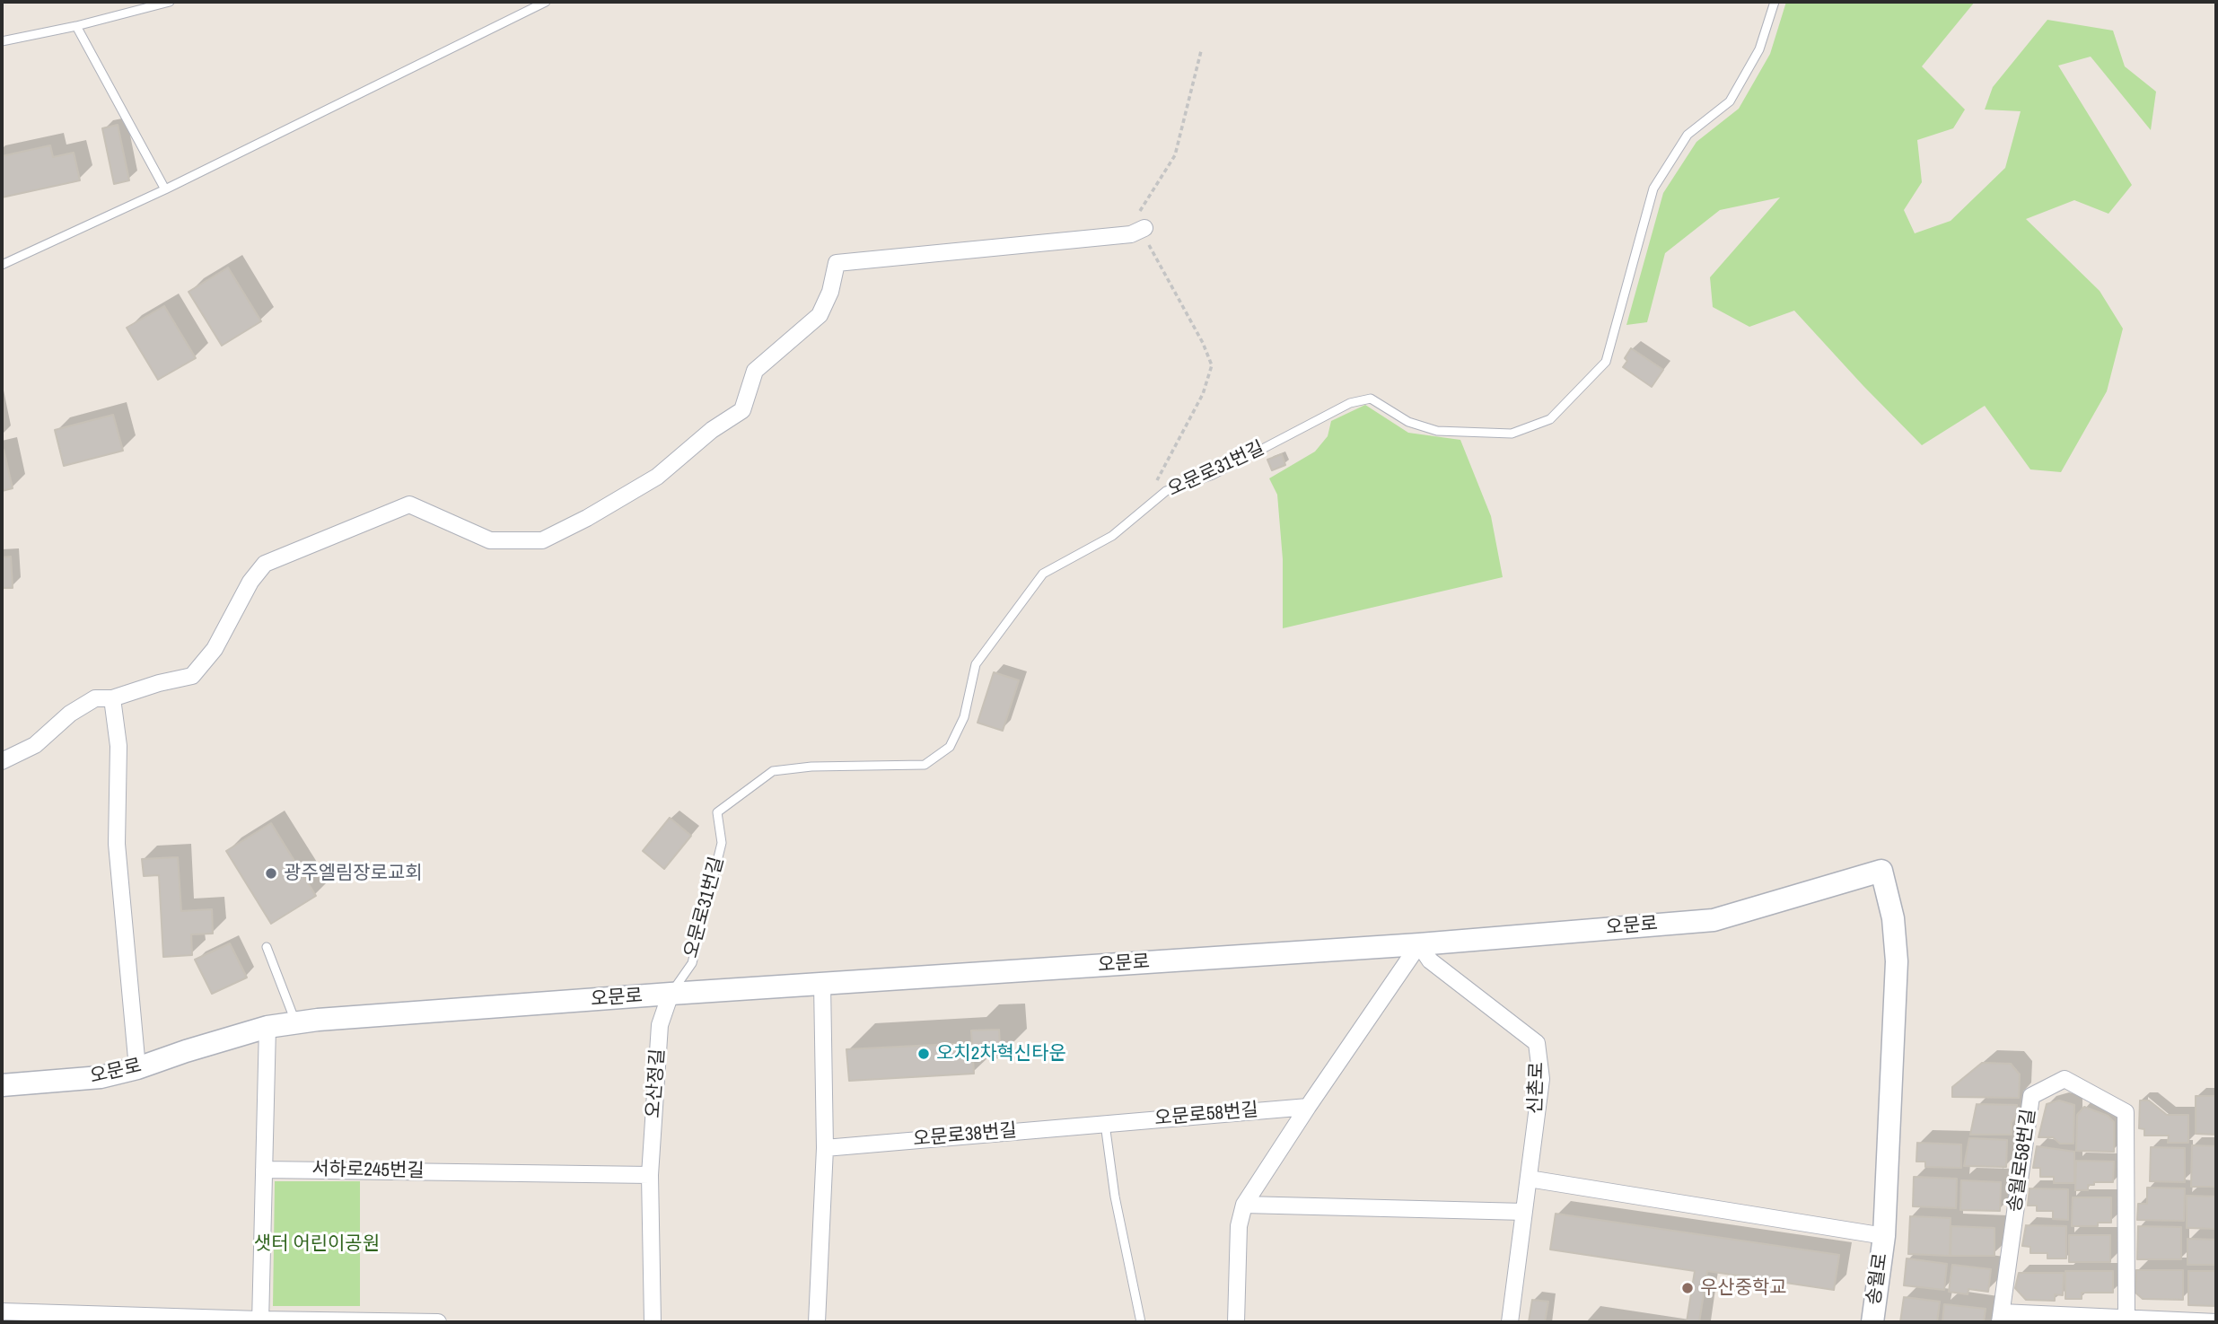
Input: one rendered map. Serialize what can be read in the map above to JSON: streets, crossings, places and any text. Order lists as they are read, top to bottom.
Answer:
{
  "streets": {
    "street": [
      "오문로",
      "오산정길",
      "신촌로",
      "오문로58번길",
      "오문로38번길",
      "송월로58번길",
      "서하로245번길",
      "송월로"
    ],
    "lane": ["오문로31번길"]
  },
  "crossings": [
    ["오문로31번길", "오문로"],
    ["오문로31번길", "오산정길"],
    ["오문로", "오산정길"],
    ["오문로", "신촌로"],
    ["오문로", "송월로"],
    ["오산정길", "서하로245번길"],
    ["오문로58번길", "오문로38번길"]
  ],
  "parks": ["샛터 어린이공원"],
  "places": ["광주엘림장로교회", "오치2차혁신타운", "우산중학교"]
}
